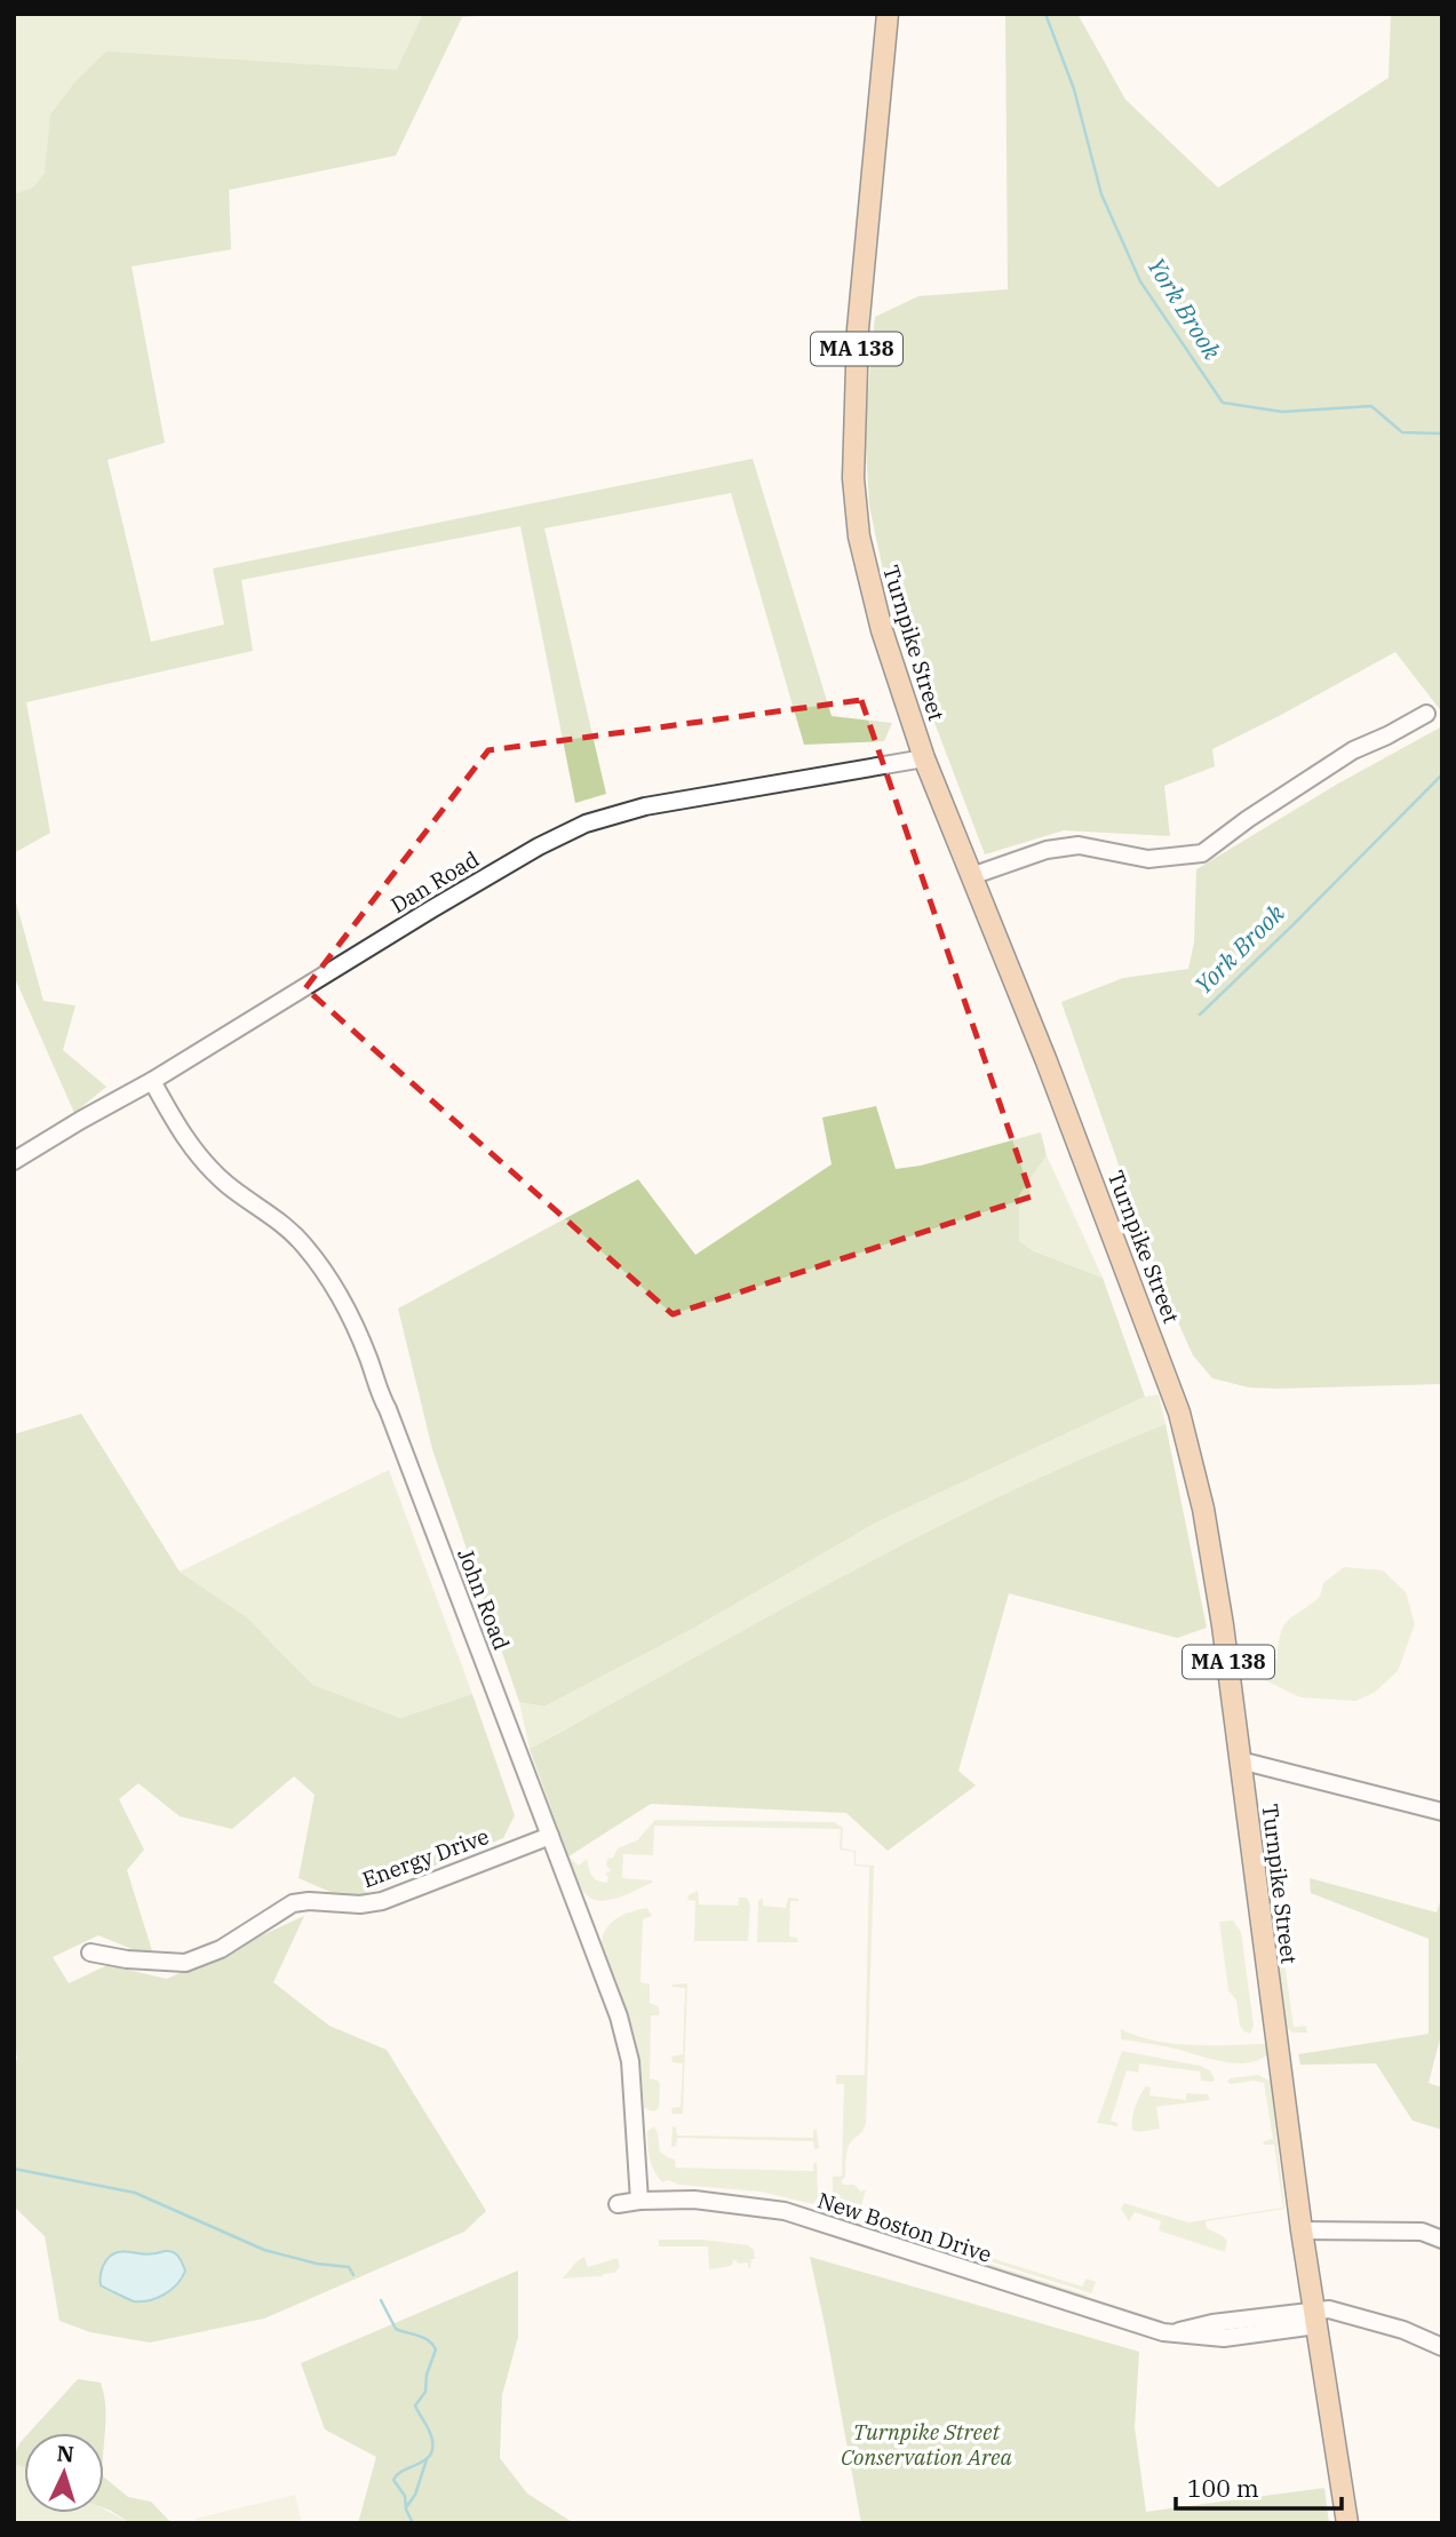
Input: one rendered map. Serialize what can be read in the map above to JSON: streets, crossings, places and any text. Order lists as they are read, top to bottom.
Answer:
{
  "streets": {
    "main road": ["MA 138", "Turnpike Street"],
    "street": [
      "Dan Road",
      "John Road",
      "Energy Drive",
      "New Boston Drive"
    ]
  },
  "crossings": [
    ["Turnpike Street", "Dan Road"],
    ["Turnpike Street", "New Boston Drive"],
    ["Dan Road", "John Road"],
    ["John Road", "Energy Drive"],
    ["John Road", "New Boston Drive"]
  ],
  "water": ["York Brook"],
  "parks": ["Turnpike Street Conservation Area"],
  "scale_bar": "100 m",
  "north": "top"
}
